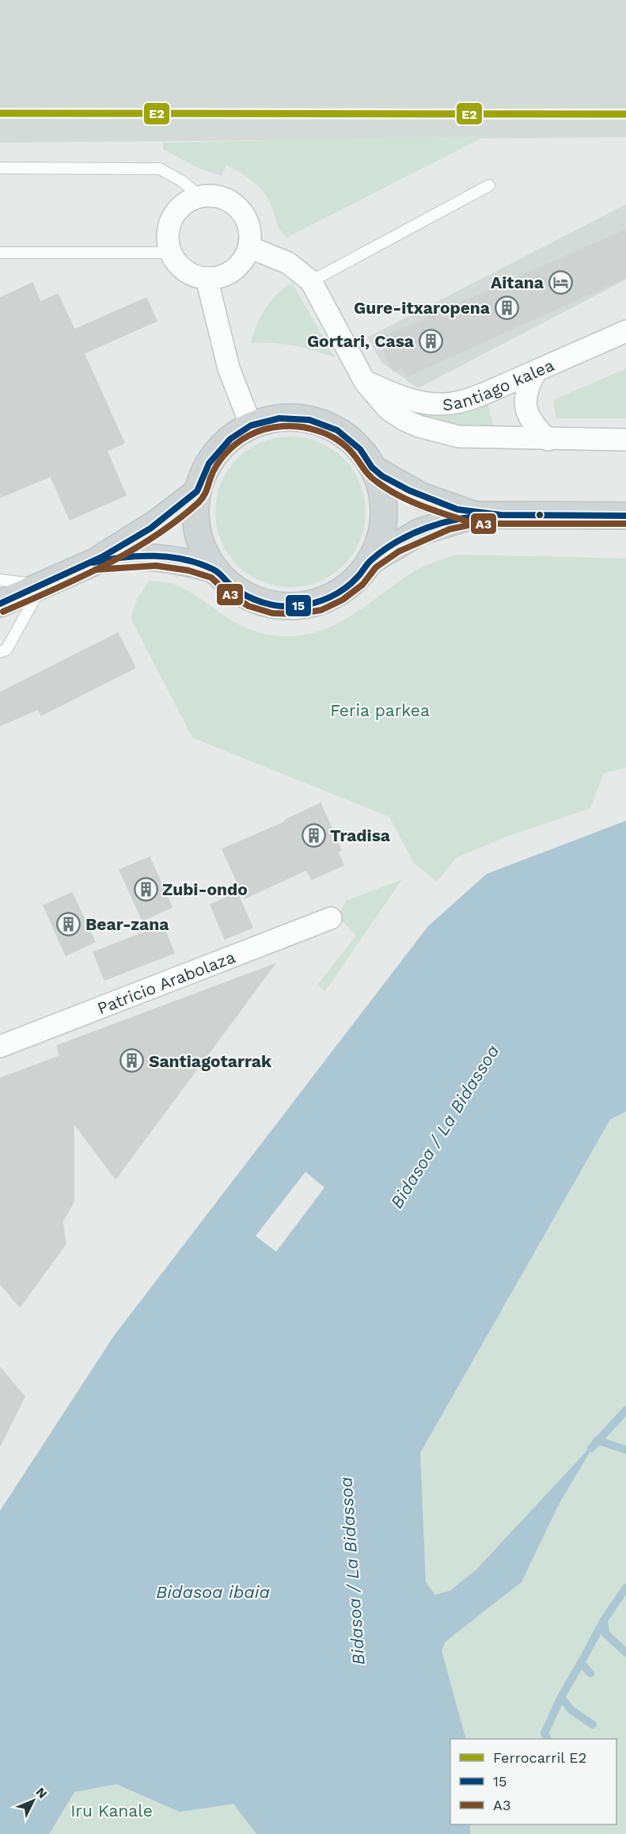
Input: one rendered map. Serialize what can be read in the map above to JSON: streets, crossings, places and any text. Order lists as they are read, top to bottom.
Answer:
{
  "streets": {
    "street": ["Santiago kalea", "Patricio Arabolaza"]
  },
  "water": ["Bidasoa / La Bidassoa", "Bidasoa ibaia"],
  "parks": ["Feria parkea", "Iru Kanale"],
  "places": {
    "hotel": ["Aitana"],
    "building": [
      "Gure-itxaropena",
      "Gortari, Casa",
      "Tradisa",
      "Zubi-ondo",
      "Bear-zana",
      "Santiagotarrak"
    ]
  },
  "lines": ["rail line E2", "transit line 15", "transit line A3"],
  "legend": ["Ferrocarril E2", "15", "A3"],
  "north": "top right"
}
